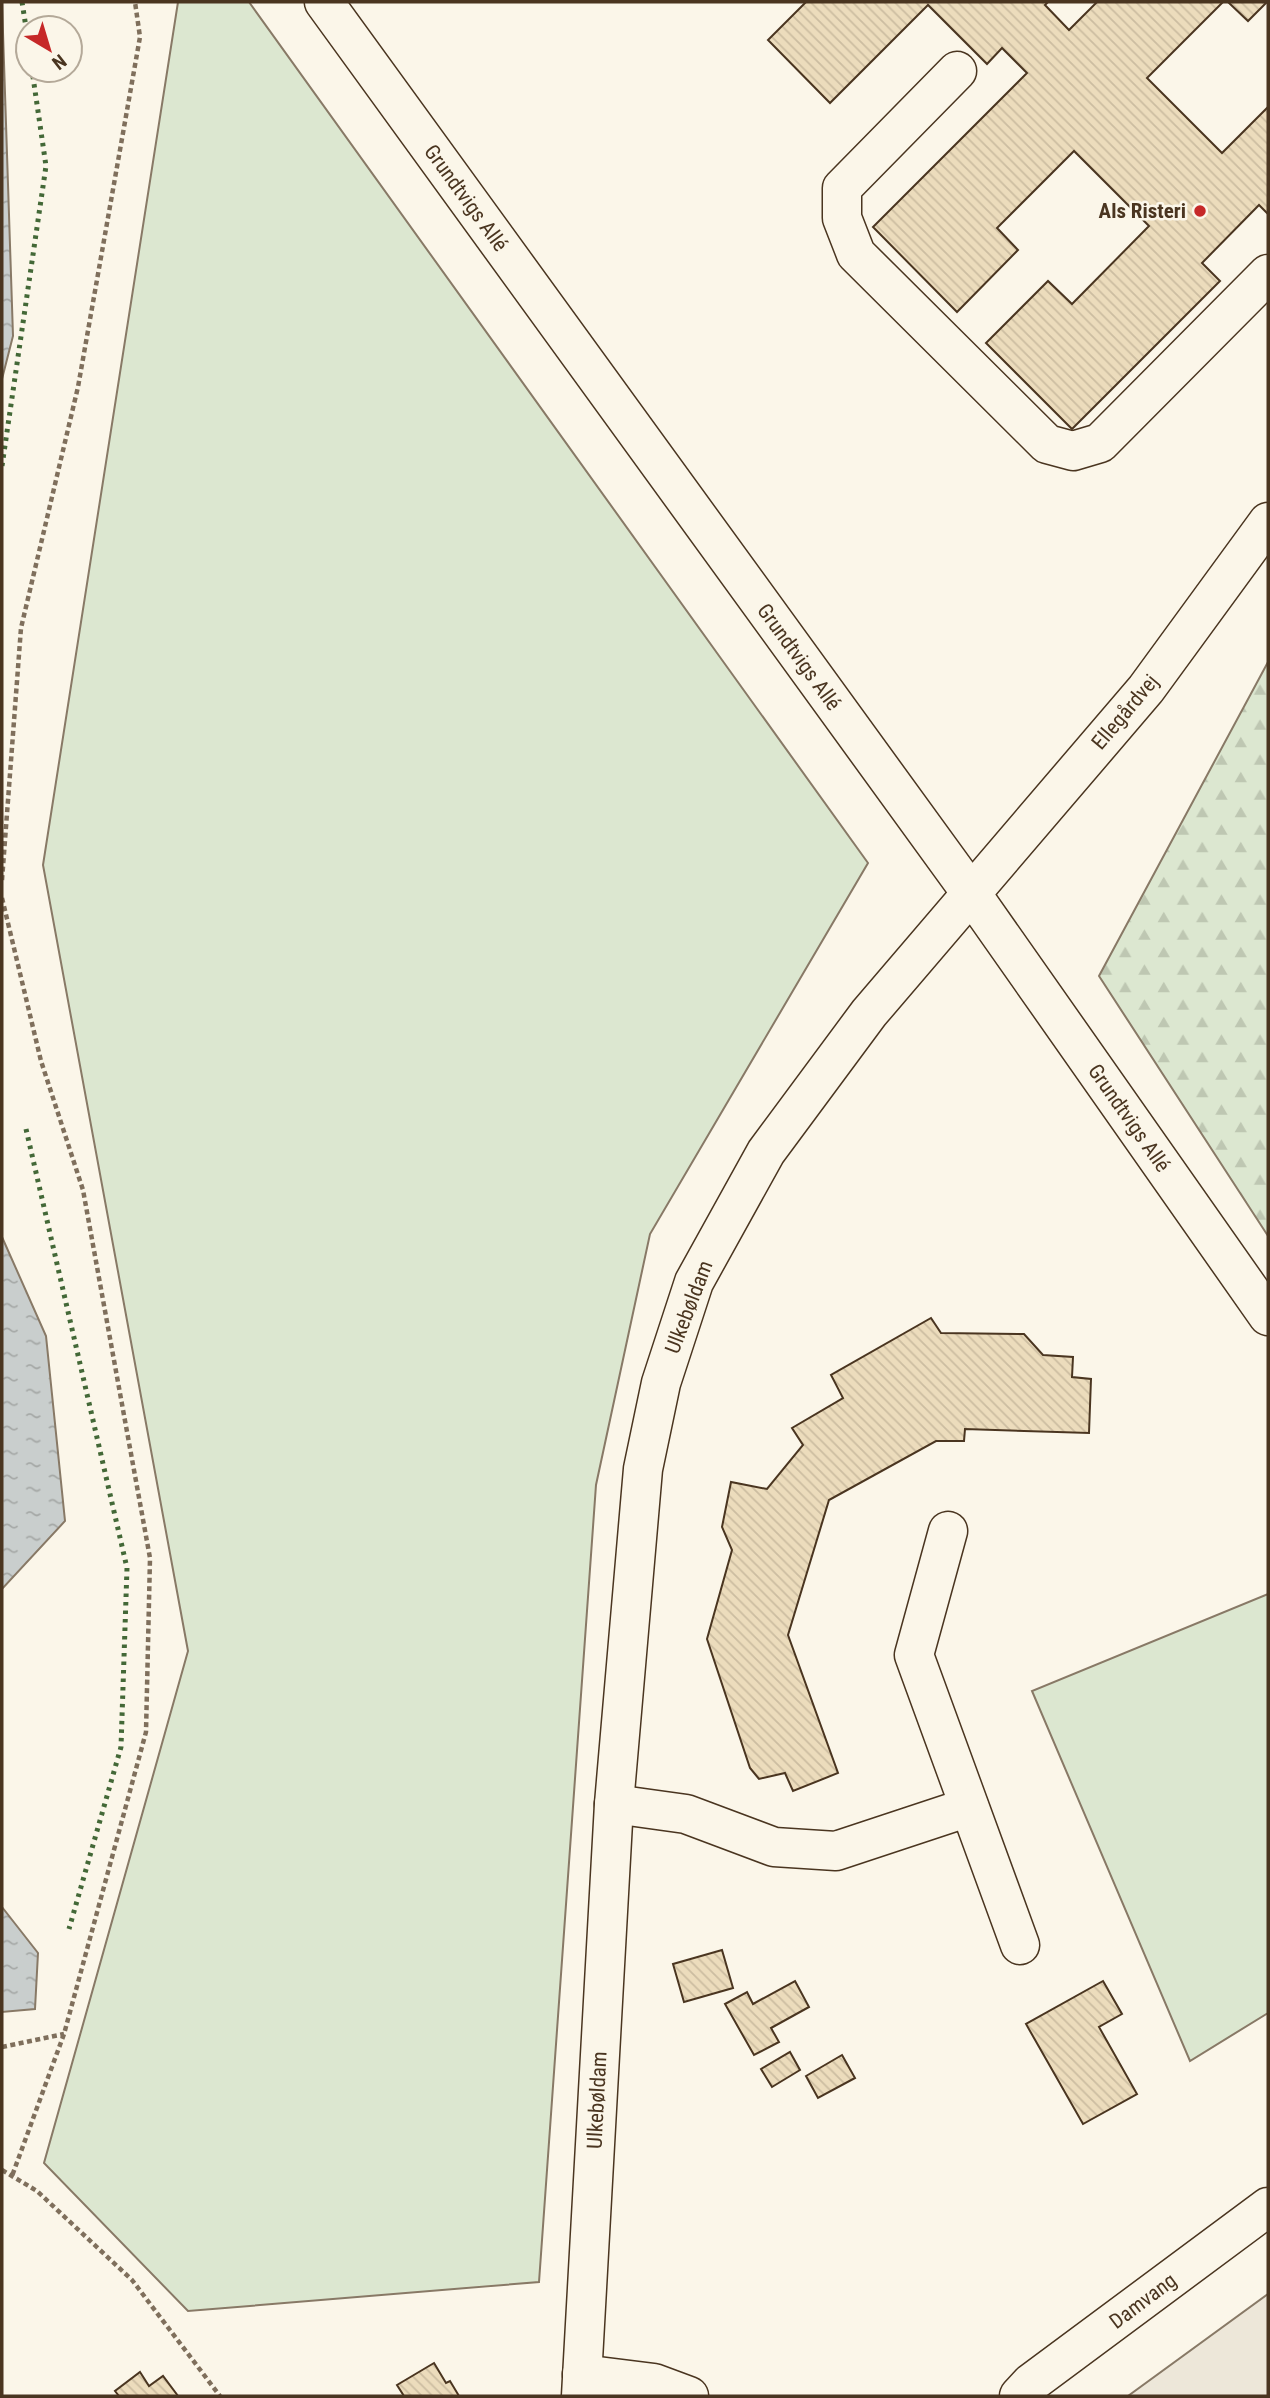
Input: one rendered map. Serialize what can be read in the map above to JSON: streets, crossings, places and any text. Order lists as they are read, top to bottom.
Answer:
{
  "streets": {
    "street": [
      "Grundtvigs Allé",
      "Ellegårdvej",
      "Ulkebøldam",
      "Damvang"
    ]
  },
  "crossings": [
    ["Grundtvigs Allé", "Ellegårdvej"],
    ["Grundtvigs Allé", "Ulkebøldam"],
    ["Ellegårdvej", "Ulkebøldam"]
  ],
  "places": ["Als Risteri"],
  "north": "bottom right"
}
